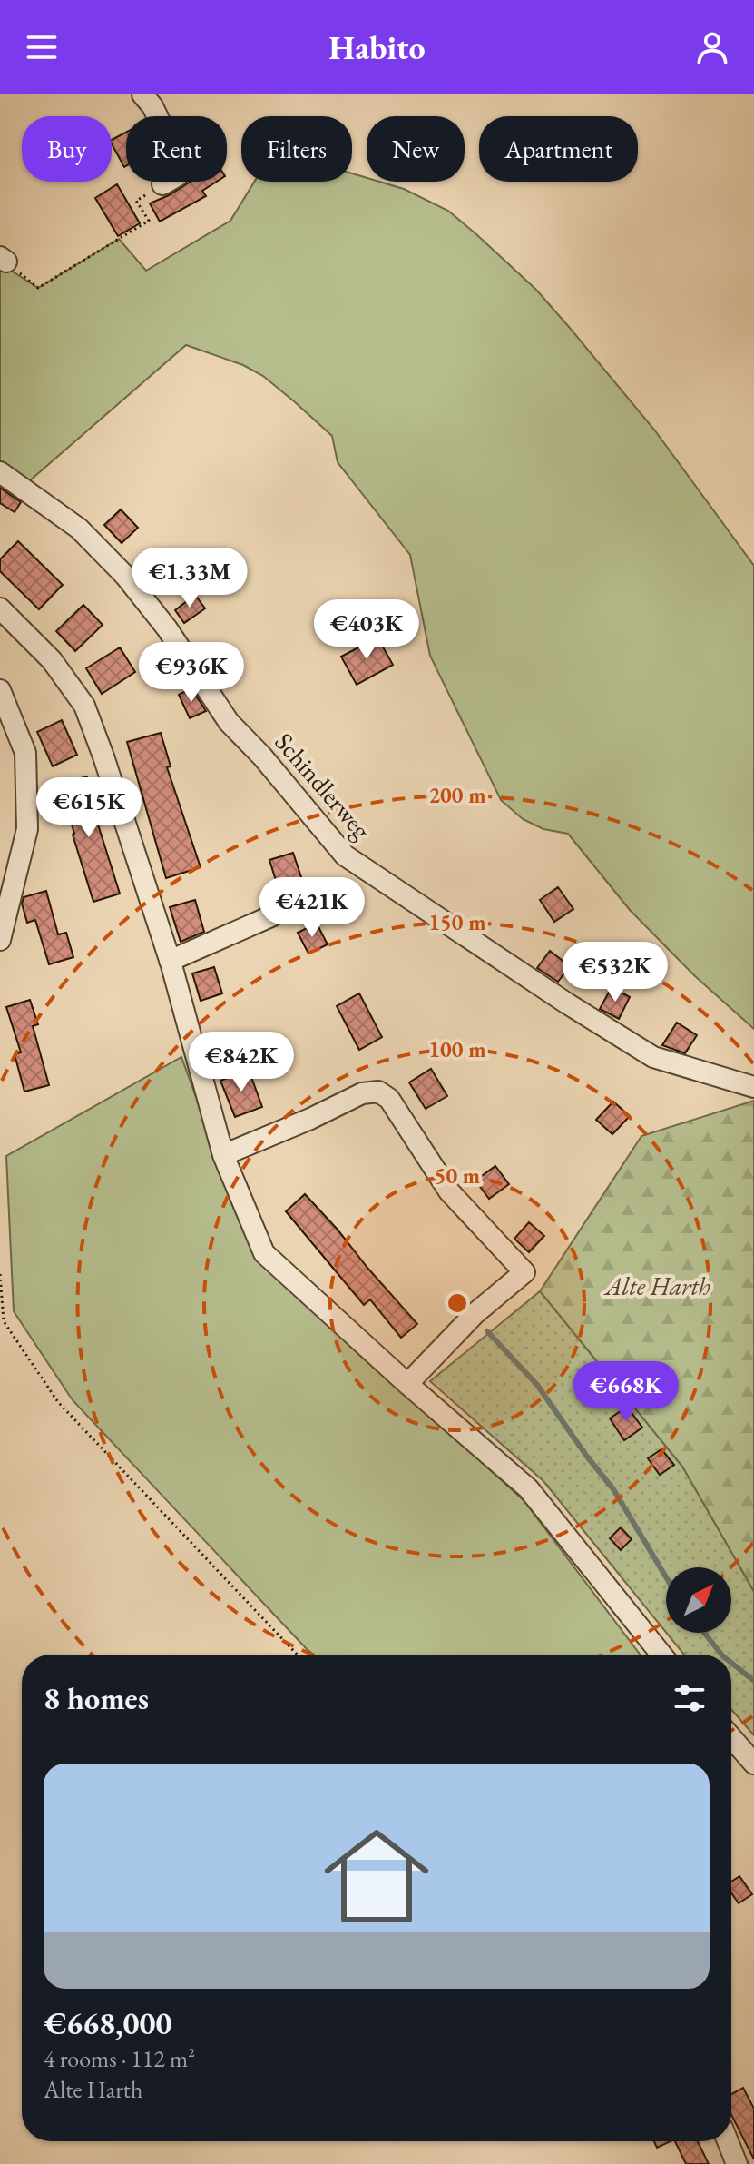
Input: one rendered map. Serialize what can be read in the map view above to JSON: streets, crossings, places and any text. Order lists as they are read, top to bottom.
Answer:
{
  "streets": {
    "street": ["Schindlerweg"]
  },
  "parks": ["Alte Harth"],
  "north": "top right",
  "page": {
    "header": "Habito",
    "chip": [
      "Buy",
      "Rent",
      "Filters",
      "New",
      "Apartment"
    ],
    "price": [
      "€1.33M",
      "€403K",
      "€936K",
      "€615K",
      "€421K",
      "€532K",
      "€842K",
      "€668K"
    ],
    "heading": "8 homes",
    "list": [
      {
        "name": "€668,000",
        "note": "4 rooms · 112 m² · Alte Harth"
      }
    ]
  },
  "rings": [
    "200 m",
    "150 m",
    "100 m",
    "50 m"
  ]
}
